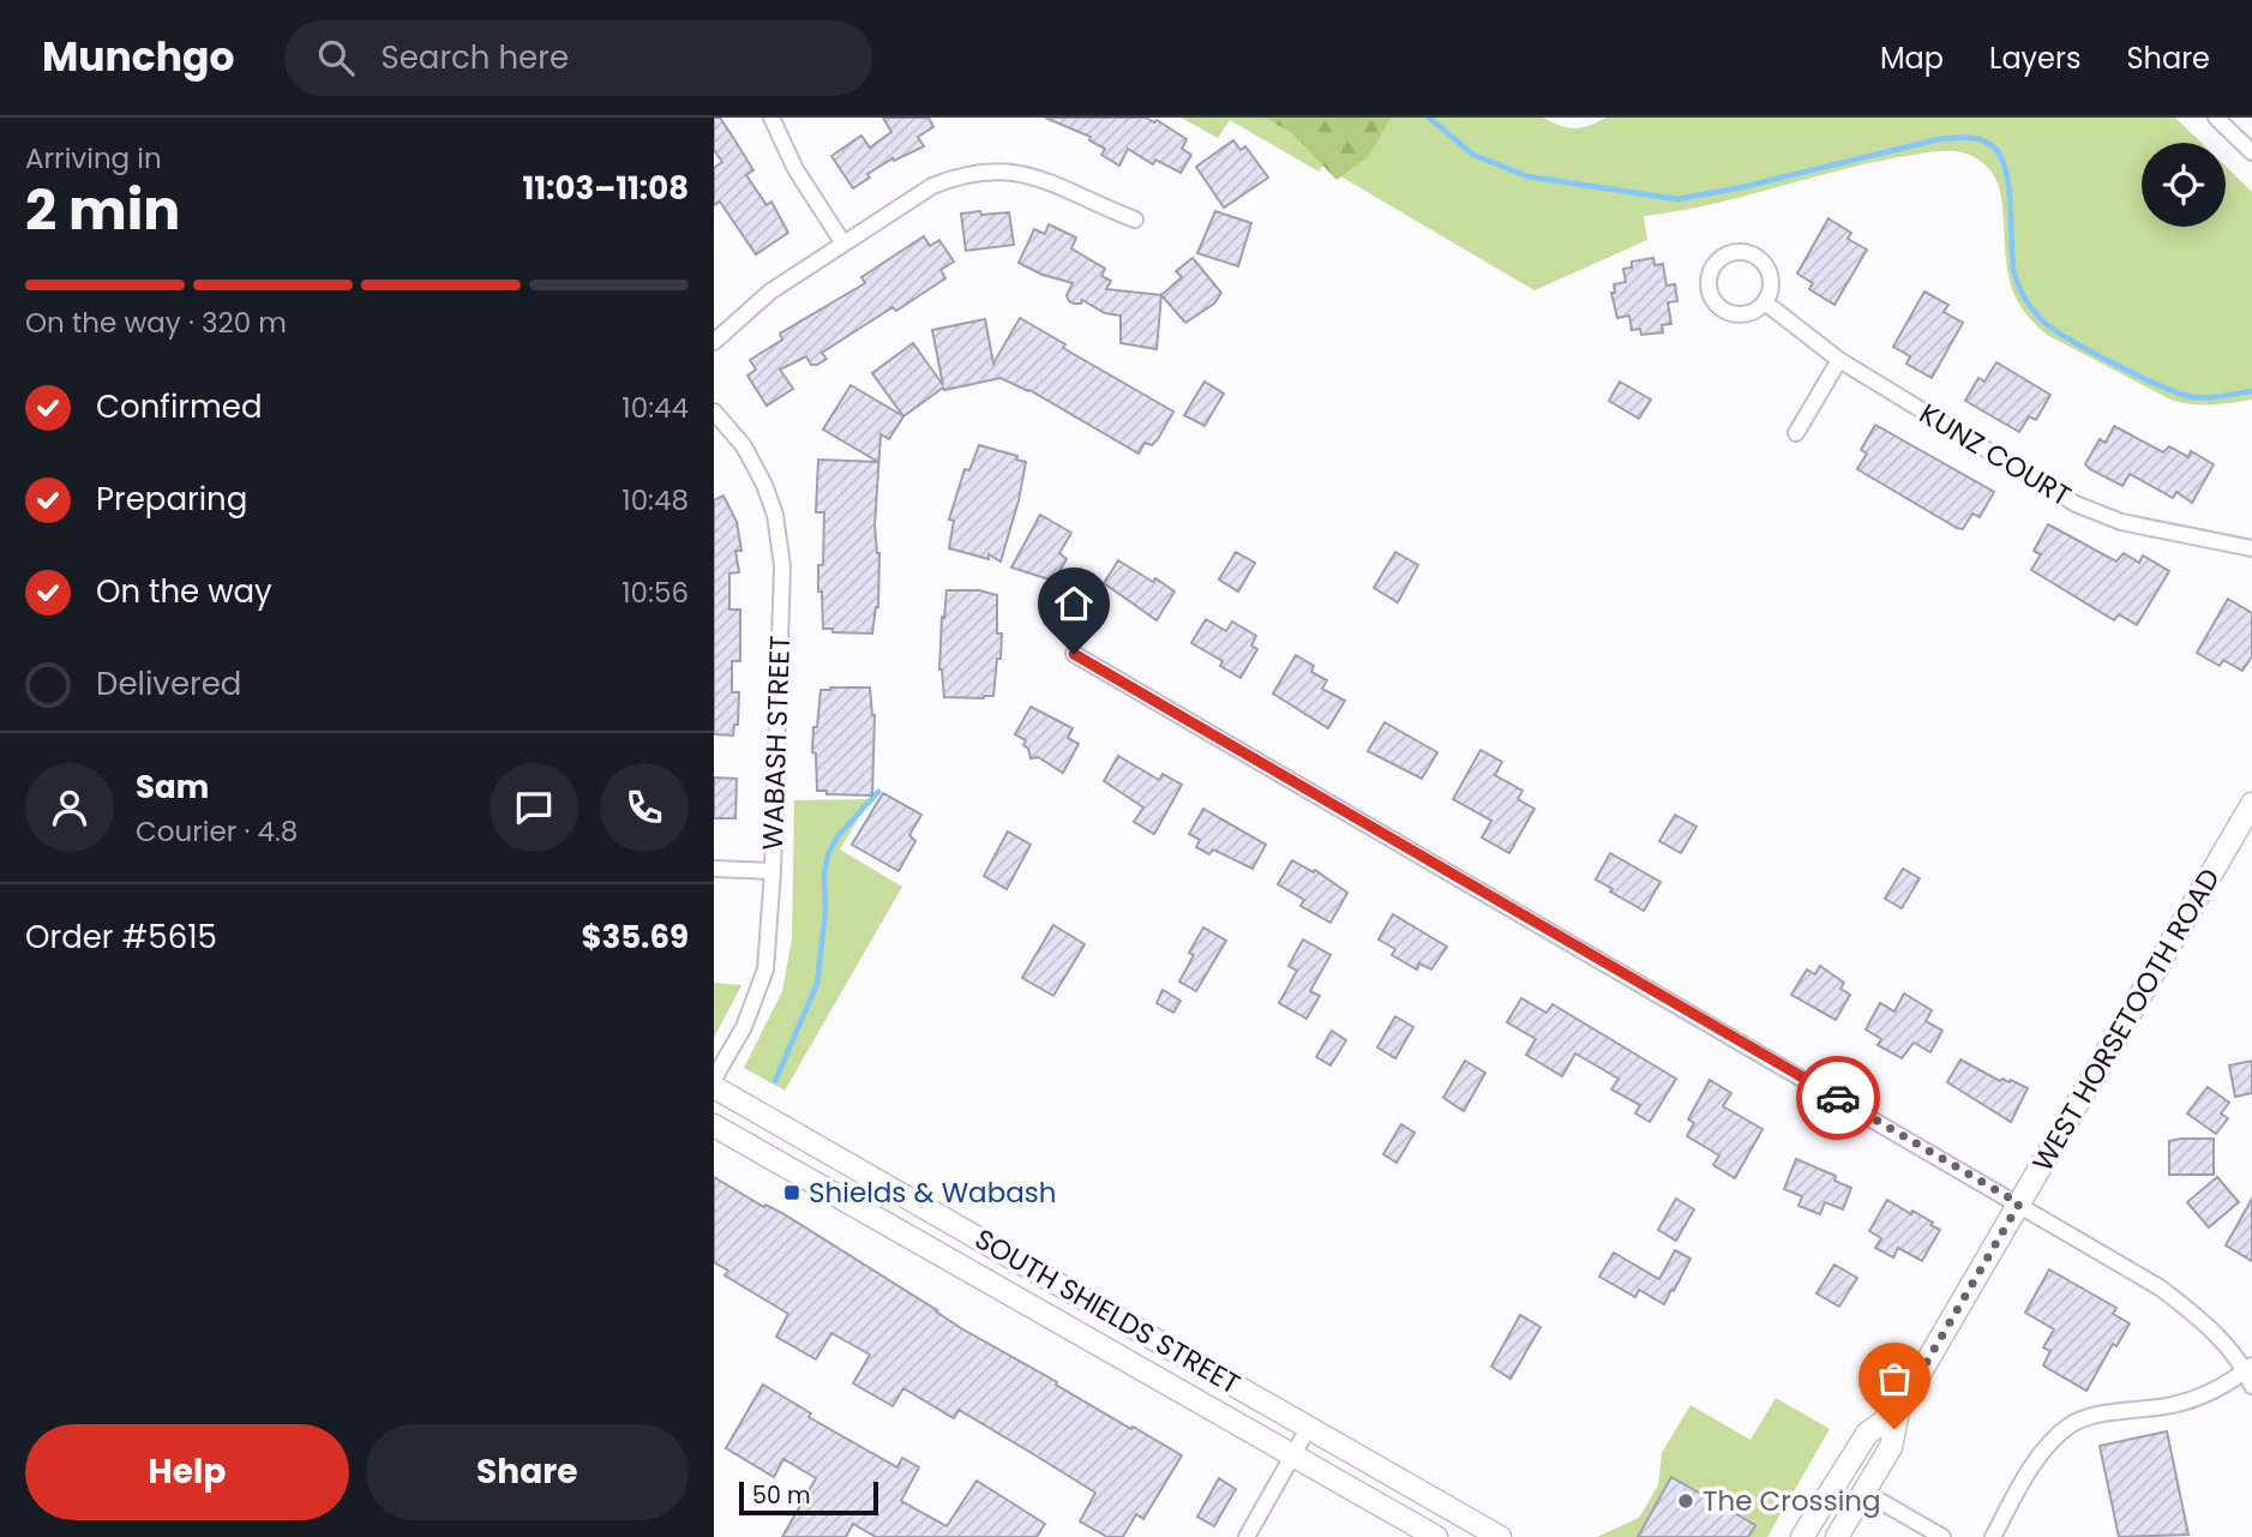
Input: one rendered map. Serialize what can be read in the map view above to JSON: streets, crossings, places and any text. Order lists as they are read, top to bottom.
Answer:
{
  "streets": {
    "main road": ["WEST HORSETOOTH ROAD", "SOUTH SHIELDS STREET"],
    "street": ["KUNZ COURT", "WABASH STREET"]
  },
  "places": {
    "transit": ["Shields & Wabash"],
    "other": ["The Crossing"]
  },
  "scale_bar": "50 m",
  "page": {
    "header": "Munchgo",
    "search": "Search here",
    "nav": ["Map", "Layers", "Share"],
    "heading": ["2 min", "Arriving in", "11:03–11:08"],
    "panel": [
      "Sam",
      "Courier · 4.8",
      "Order #5615",
      "$35.69"
    ],
    "bar": "On the way · 320 m",
    "list": [
      ["Confirmed", "10:44"],
      ["Preparing", "10:48"],
      ["On the way", "10:56"],
      "Delivered"
    ],
    "buttons": ["Help", "Share"],
    "scale": "50 m"
  }
}
